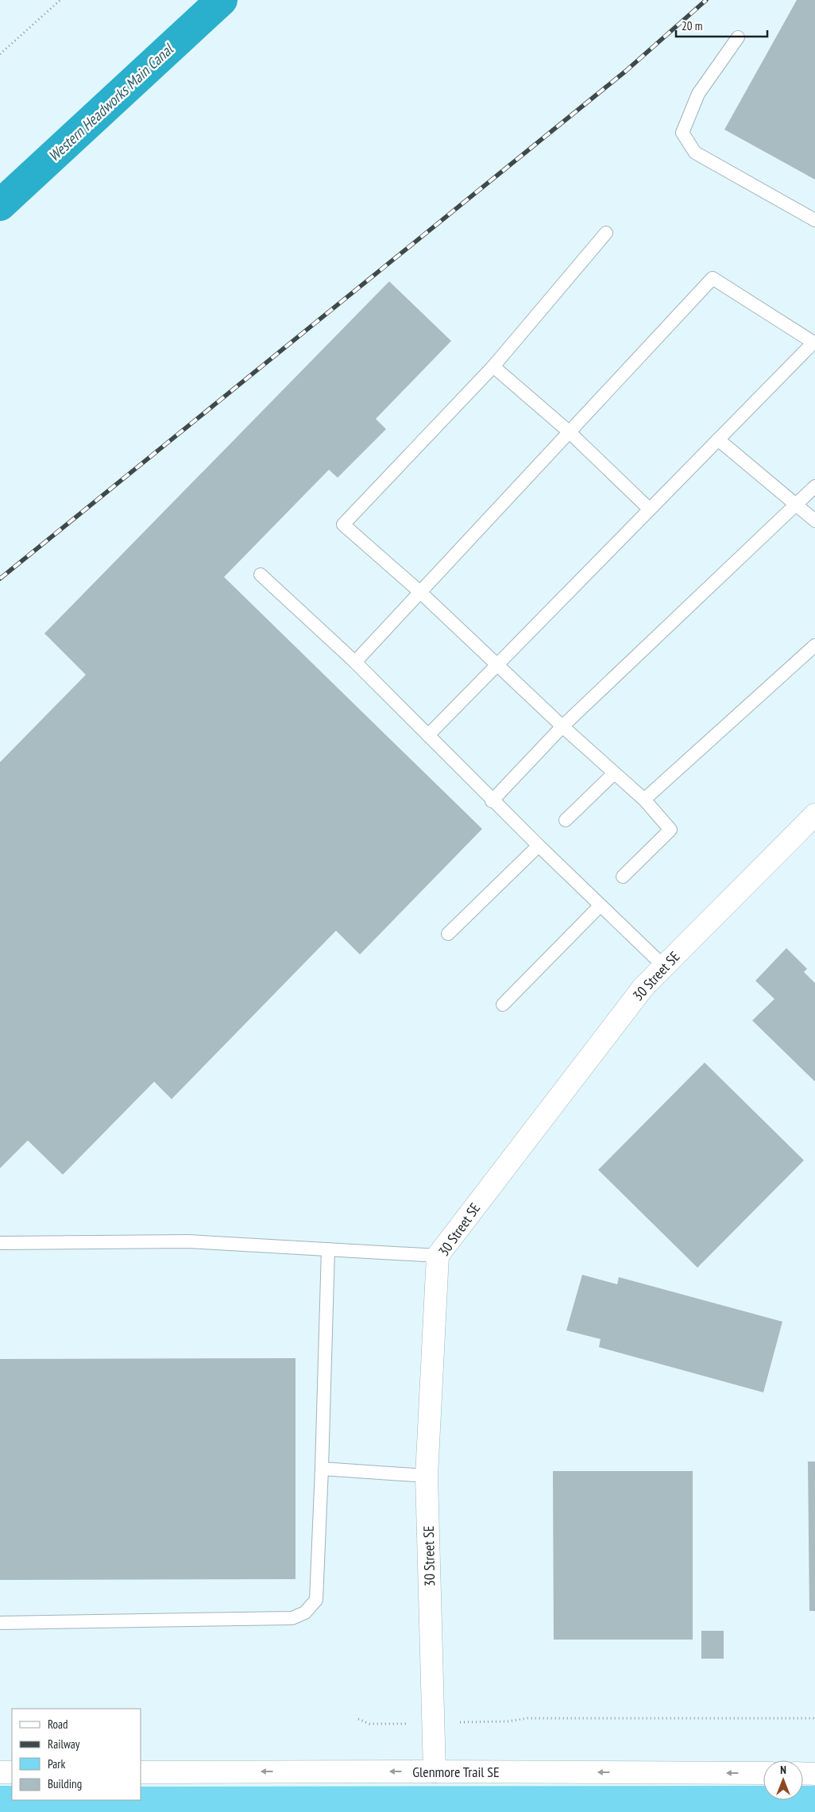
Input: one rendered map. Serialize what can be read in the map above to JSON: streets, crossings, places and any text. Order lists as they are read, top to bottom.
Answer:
{
  "streets": {
    "street": ["30 Street SE", "Glenmore Trail SE"]
  },
  "crossings": [
    ["30 Street SE", "Glenmore Trail SE"]
  ],
  "one_way": ["Glenmore Trail SE"],
  "water": ["Western Headworks Main Canal"],
  "legend": [
    "Road",
    "Railway",
    "Park",
    "Building"
  ],
  "scale_bar": "20 m",
  "north": "top"
}
